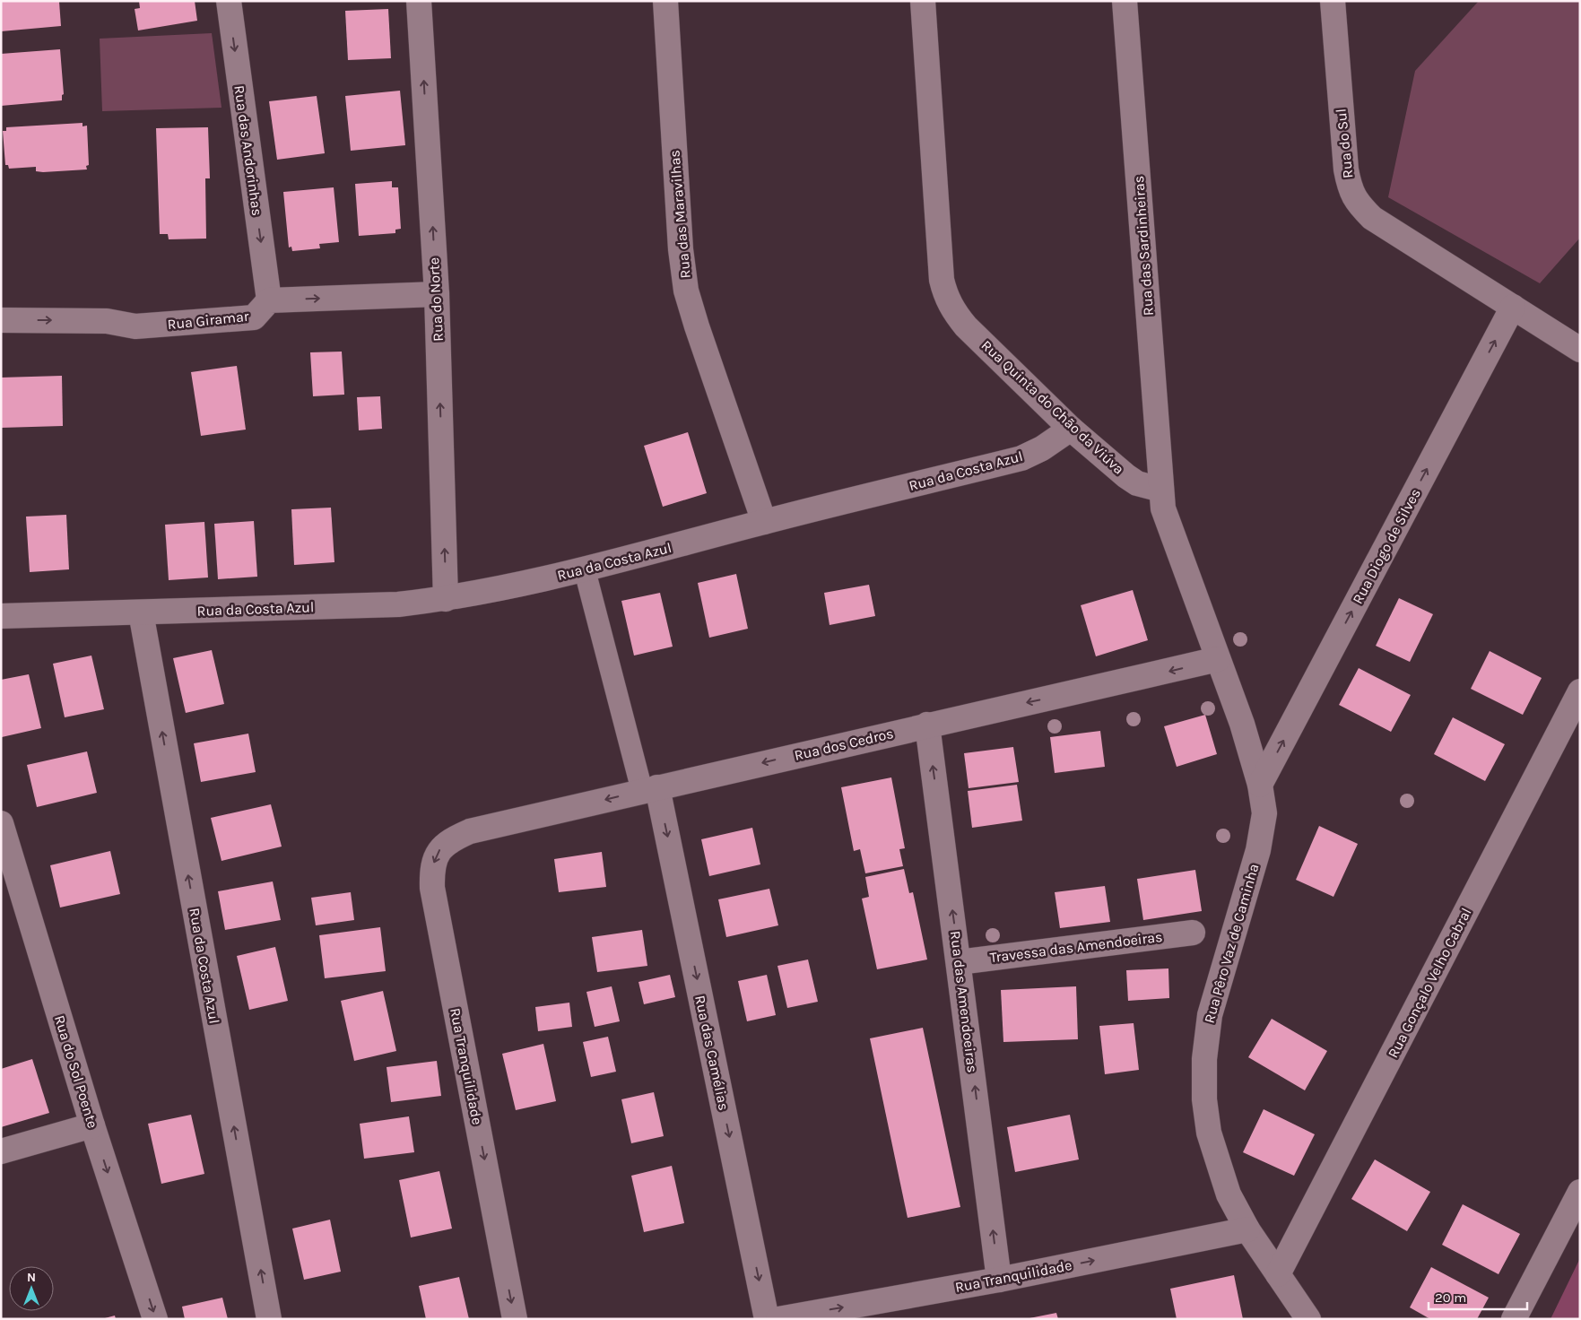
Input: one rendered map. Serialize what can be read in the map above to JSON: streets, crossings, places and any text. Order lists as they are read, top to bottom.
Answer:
{
  "streets": {
    "street": [
      "Rua do Sul",
      "Rua das Andorinhas",
      "Rua das Maravilhas",
      "Rua das Sardinheiras",
      "Rua do Norte",
      "Rua Giramar",
      "Rua Quinta do Chão da Viúva",
      "Rua da Costa Azul",
      "Rua Diogo de Silves",
      "Rua dos Cedros",
      "Rua Pêro Vaz de Caminha",
      "Travessa das Amendoeiras",
      "Rua Gonçalo Velho Cabral",
      "Rua das Amendoeiras",
      "Rua das Camélias",
      "Rua Tranquilidade",
      "Rua do Sol Poente"
    ]
  },
  "crossings": [
    ["Rua do Sul", "Rua Diogo de Silves"],
    ["Rua das Andorinhas", "Rua Giramar"],
    ["Rua das Maravilhas", "Rua da Costa Azul"],
    ["Rua das Sardinheiras", "Rua Quinta do Chão da Viúva"],
    ["Rua do Norte", "Rua da Costa Azul"],
    ["Rua Quinta do Chão da Viúva", "Rua da Costa Azul"],
    ["Rua Diogo de Silves", "Rua Pêro Vaz de Caminha"],
    ["Rua dos Cedros", "Rua das Amendoeiras"],
    ["Rua dos Cedros", "Rua das Camélias"],
    ["Rua dos Cedros", "Rua Tranquilidade"],
    ["Rua Pêro Vaz de Caminha", "Rua Gonçalo Velho Cabral"],
    ["Rua Pêro Vaz de Caminha", "Rua Tranquilidade"],
    ["Travessa das Amendoeiras", "Rua das Amendoeiras"],
    ["Rua das Amendoeiras", "Rua Tranquilidade"]
  ],
  "one_way": [
    "Rua das Andorinhas",
    "Rua do Norte",
    "Rua Giramar",
    "Rua da Costa Azul",
    "Rua Diogo de Silves",
    "Rua dos Cedros",
    "Rua das Amendoeiras",
    "Rua das Camélias",
    "Rua do Sol Poente"
  ],
  "scale_bar": "20 m",
  "north": "top"
}
